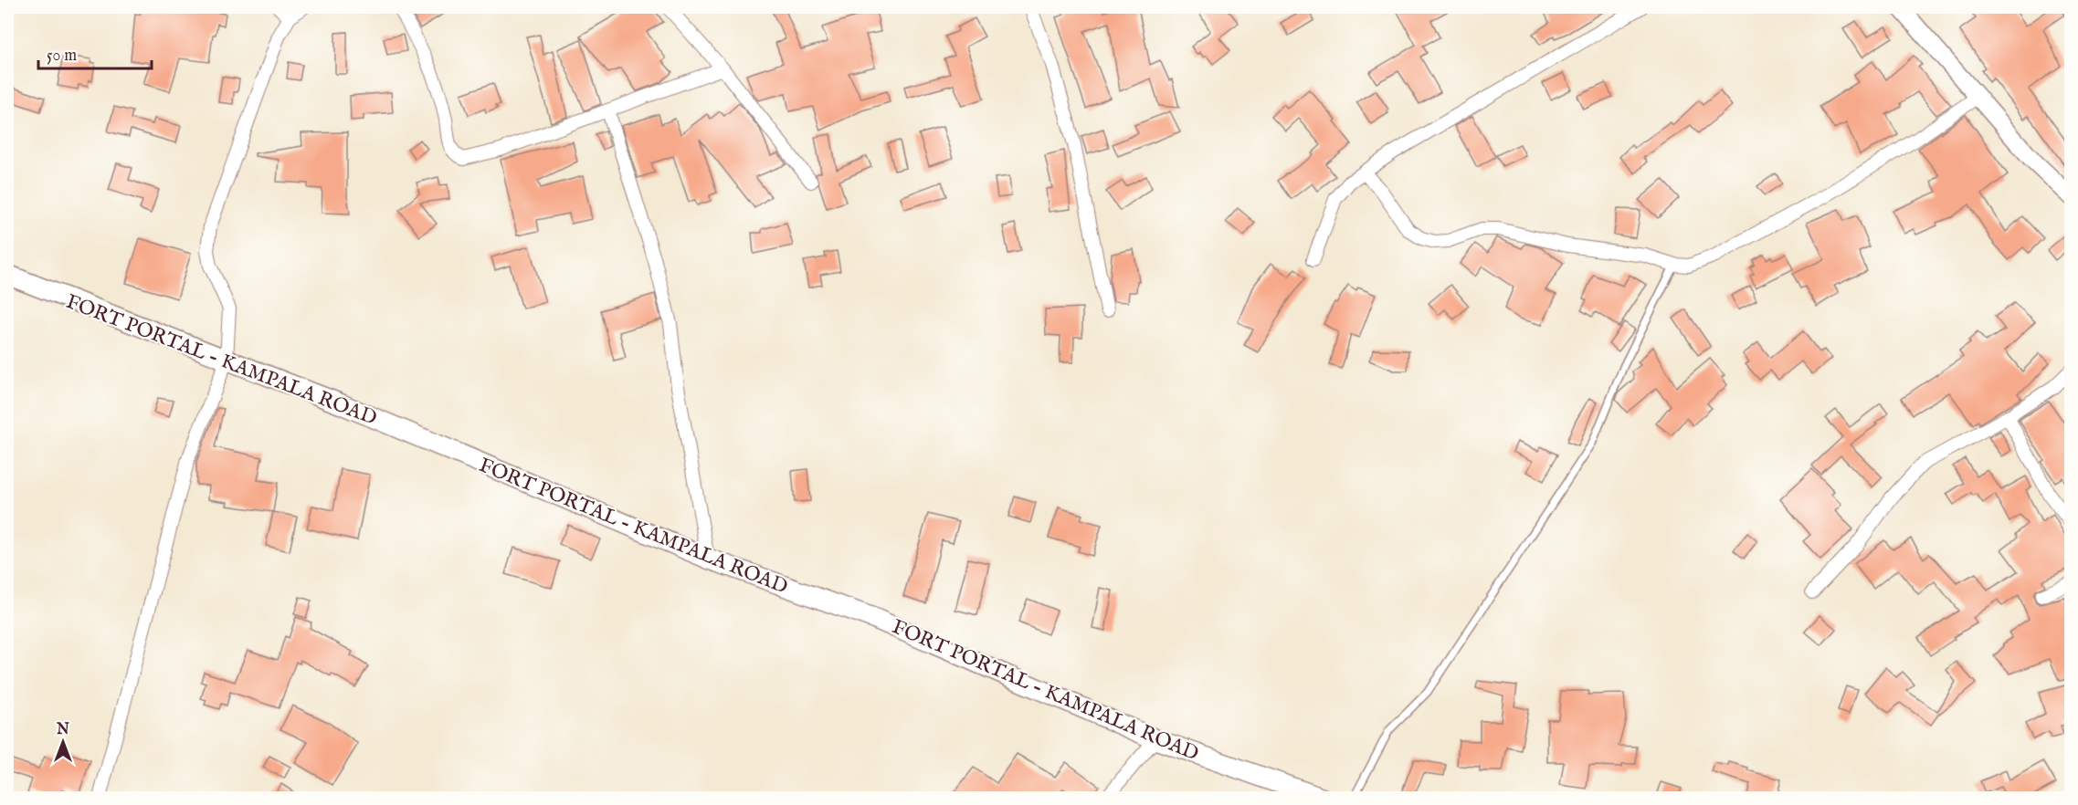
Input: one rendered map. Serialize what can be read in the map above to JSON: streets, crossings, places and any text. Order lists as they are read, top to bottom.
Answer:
{
  "streets": {
    "main road": ["FORT PORTAL - KAMPALA ROAD"]
  },
  "scale_bar": "50 m",
  "north": "top"
}
